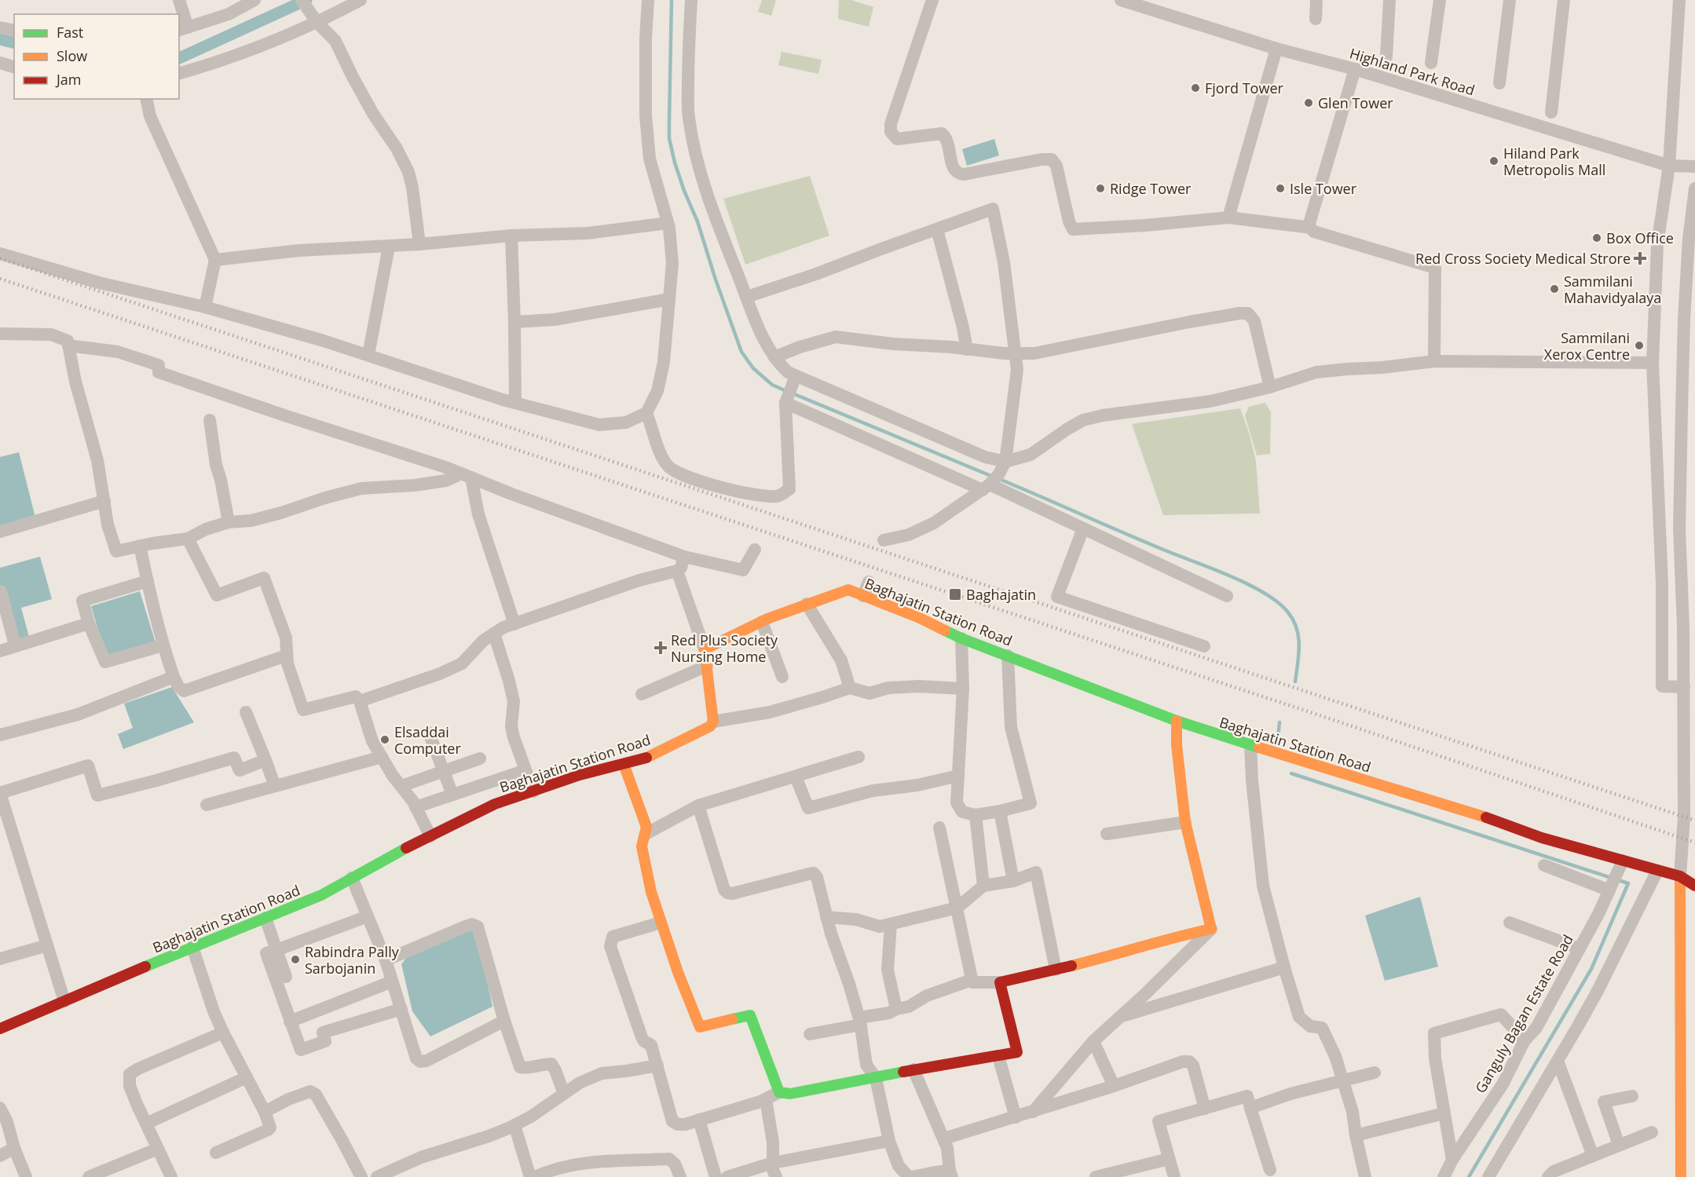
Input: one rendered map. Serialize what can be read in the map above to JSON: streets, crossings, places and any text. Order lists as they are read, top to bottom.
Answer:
{
  "streets": {
    "street": ["Highland Park Road", "Baghajatin Station Road", "Ganguly Bagan Estate Road"]
  },
  "crossings": [
    ["Baghajatin Station Road", "Ganguly Bagan Estate Road"]
  ],
  "places": {
    "other": [
      "Fjord Tower",
      "Glen Tower",
      "Hiland Park Metropolis Mall",
      "Ridge Tower",
      "Isle Tower",
      "Box Office",
      "Sammilani Mahavidyalaya",
      "Sammilani Xerox Centre",
      "Elsaddai Computer",
      "Rabindra Pally Sarbojanin"
    ],
    "health": ["Red Cross Society Medical Strore", "Red Plus Society Nursing Home"],
    "transit": ["Baghajatin"]
  },
  "legend": ["Fast", "Slow", "Jam"]
}
